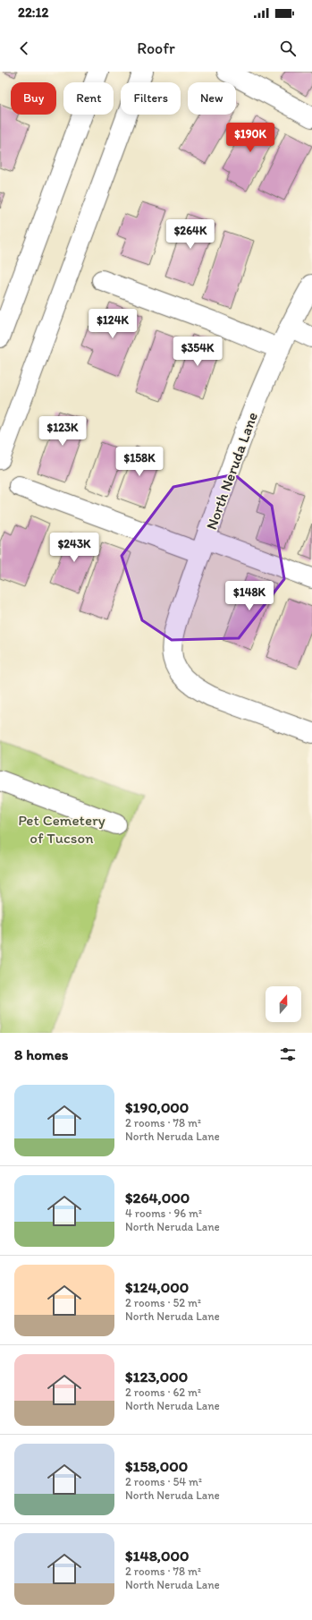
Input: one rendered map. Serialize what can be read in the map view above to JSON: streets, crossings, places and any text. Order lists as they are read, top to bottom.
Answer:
{
  "streets": {
    "street": ["North Neruda Lane"]
  },
  "parks": ["Pet Cemetery of Tucson"],
  "north": "top",
  "page": {
    "status": "22:12",
    "header": "Roofr",
    "chip": [
      "Buy",
      "Rent",
      "Filters",
      "New"
    ],
    "price": [
      "$190K",
      "$264K",
      "$124K",
      "$354K",
      "$123K",
      "$158K",
      "$243K",
      "$148K"
    ],
    "heading": "8 homes",
    "list": [
      {
        "name": "$190,000",
        "note": "2 rooms · 78 m² · North Neruda Lane"
      },
      {
        "name": "$264,000",
        "note": "4 rooms · 96 m² · North Neruda Lane"
      },
      {
        "name": "$124,000",
        "note": "2 rooms · 52 m² · North Neruda Lane"
      },
      {
        "name": "$123,000",
        "note": "2 rooms · 62 m² · North Neruda Lane"
      },
      {
        "name": "$158,000",
        "note": "2 rooms · 54 m² · North Neruda Lane"
      },
      {
        "name": "$148,000",
        "note": "2 rooms · 78 m² · North Neruda Lane"
      }
    ]
  }
}
